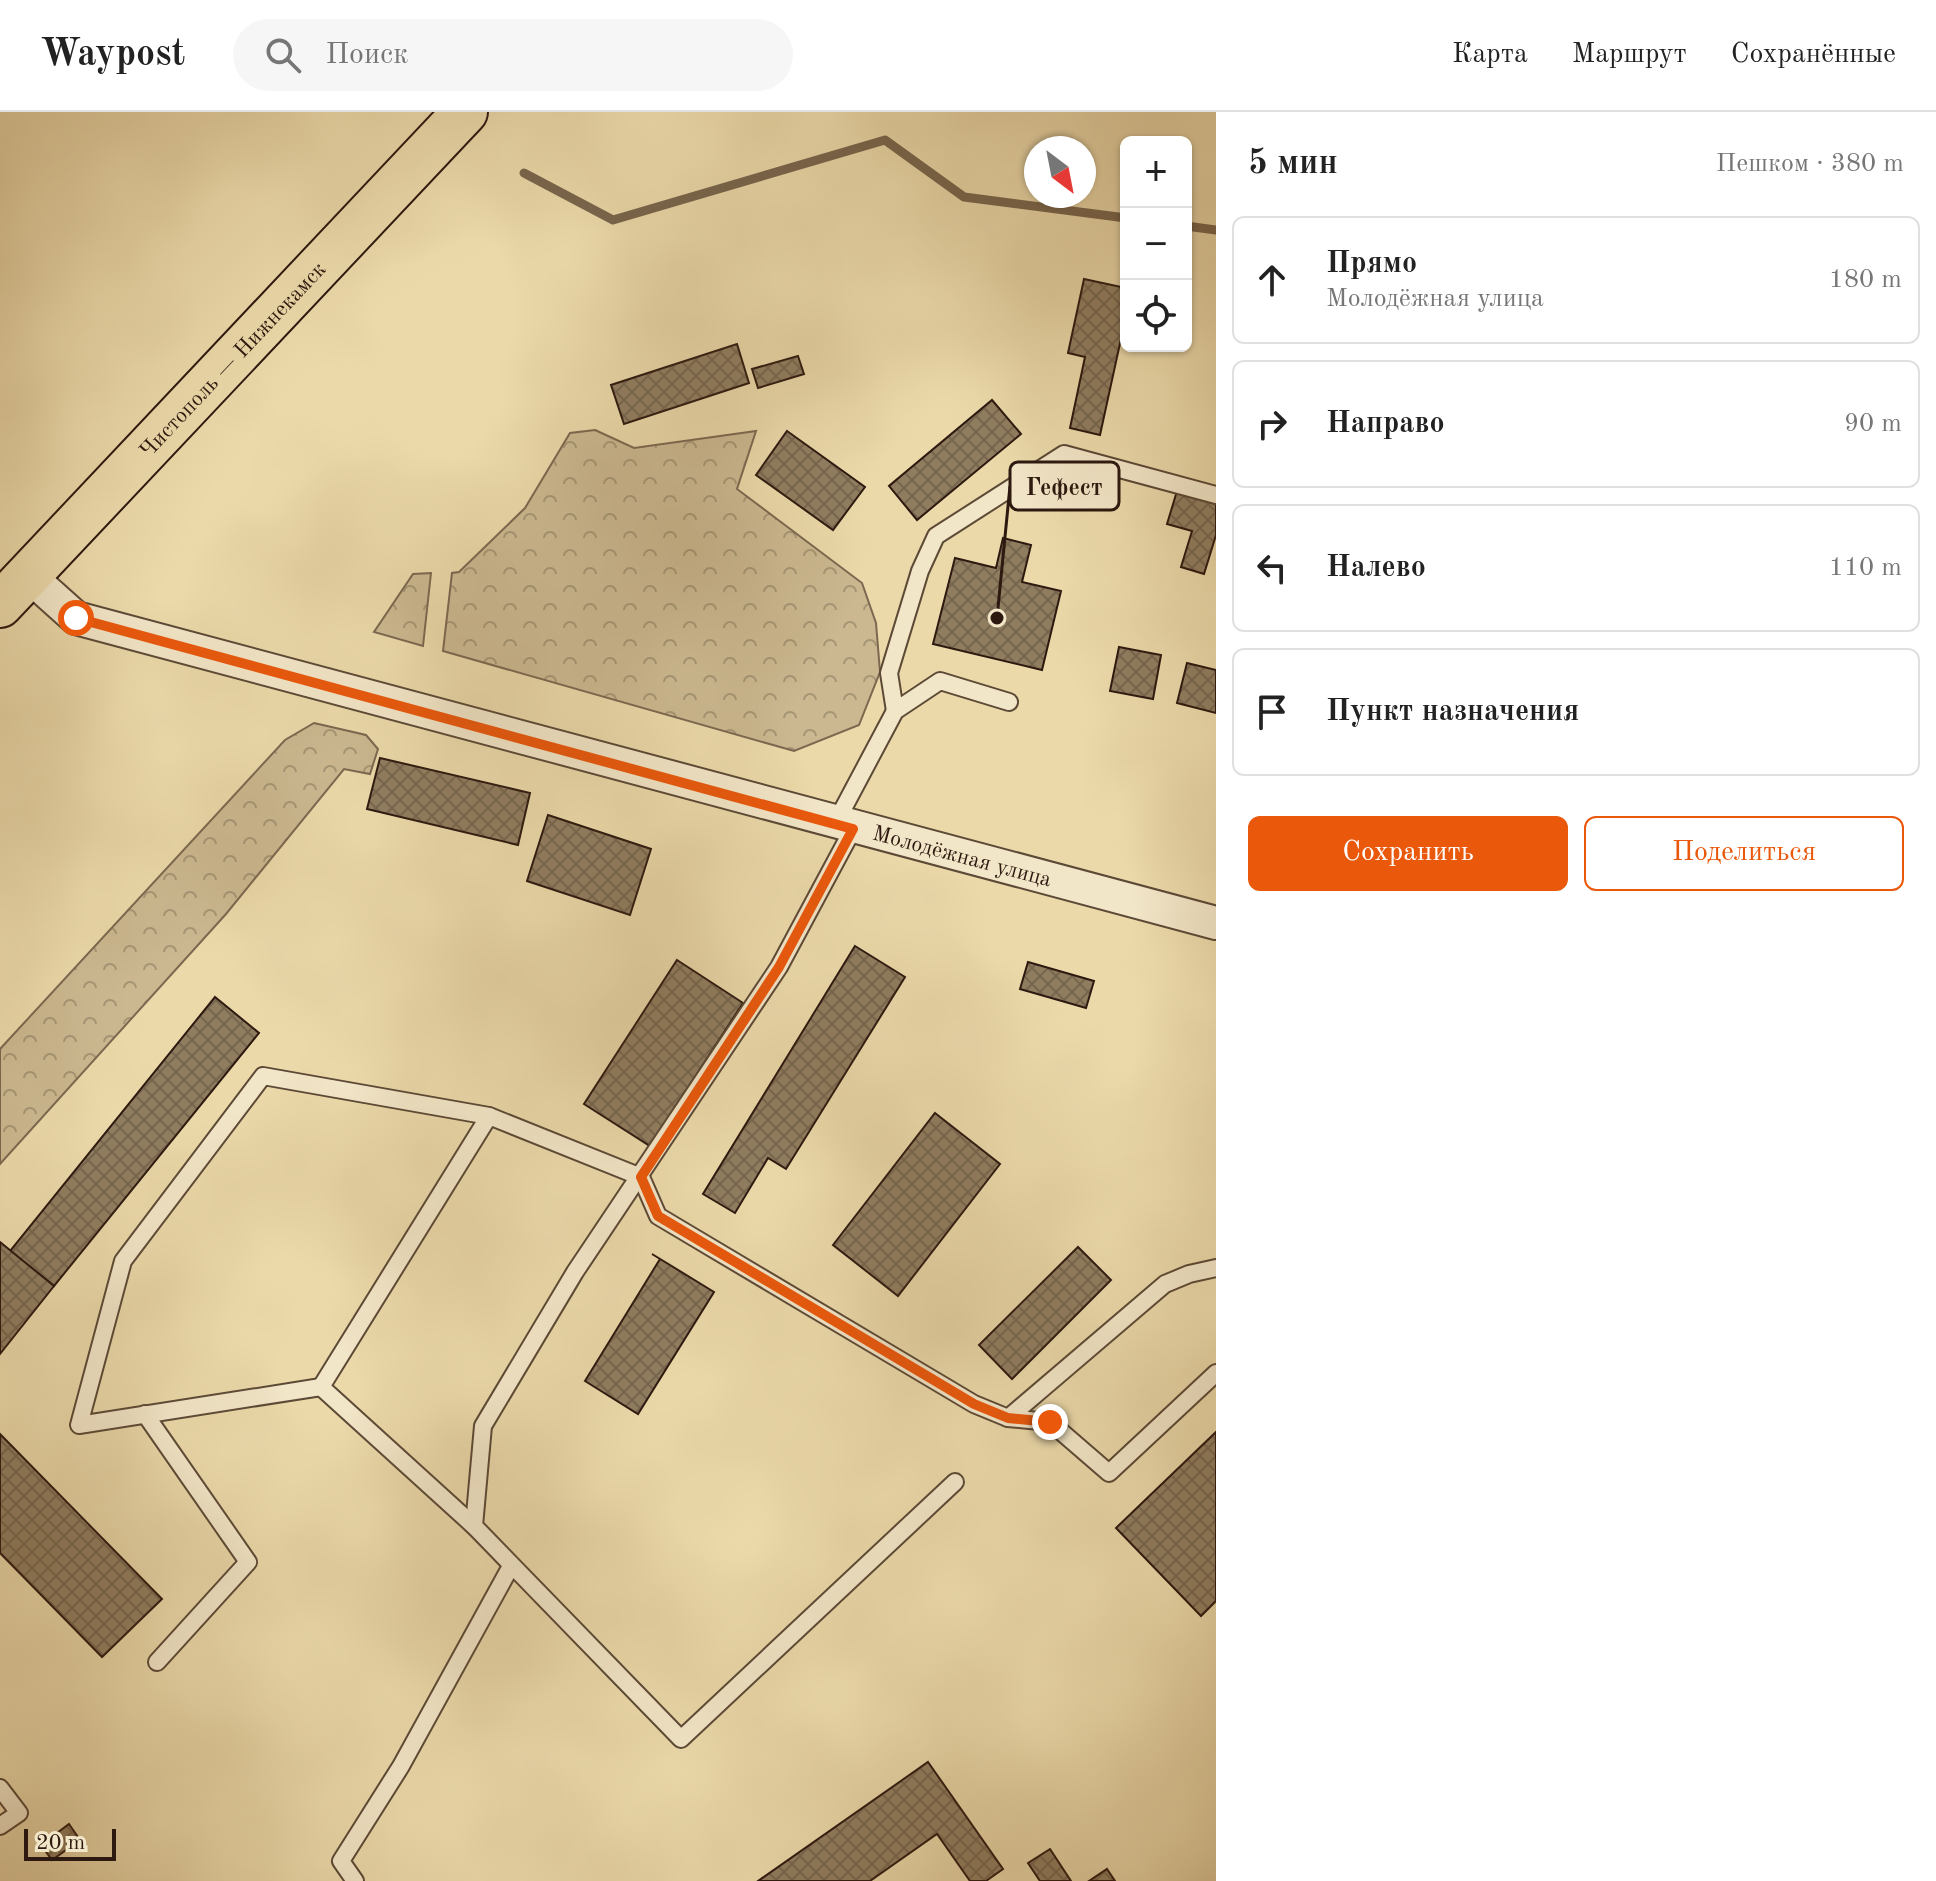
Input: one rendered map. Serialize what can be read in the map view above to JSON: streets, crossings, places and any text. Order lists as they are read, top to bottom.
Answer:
{
  "streets": {
    "main road": ["Чистополь — Нижнекамск"],
    "street": ["Молодёжная улица"]
  },
  "crossings": [
    ["Чистополь — Нижнекамск", "Молодёжная улица"]
  ],
  "places": ["Гефест"],
  "scale_bar": "20 m",
  "north": "bottom right",
  "page": {
    "header": "Waypost",
    "search": "Поиск",
    "nav": ["Карта", "Маршрут", "Сохранённые"],
    "heading": ["5 мин", "Пешком · 380 m"],
    "map_buttons": ["+", "−"],
    "list": [
      ["Прямо", "Молодёжная улица", "180 m"],
      ["Направо", "90 m"],
      ["Налево", "110 m"],
      "Пункт назначения"
    ],
    "buttons": ["Сохранить", "Поделиться"],
    "scale": "20 m"
  }
}
